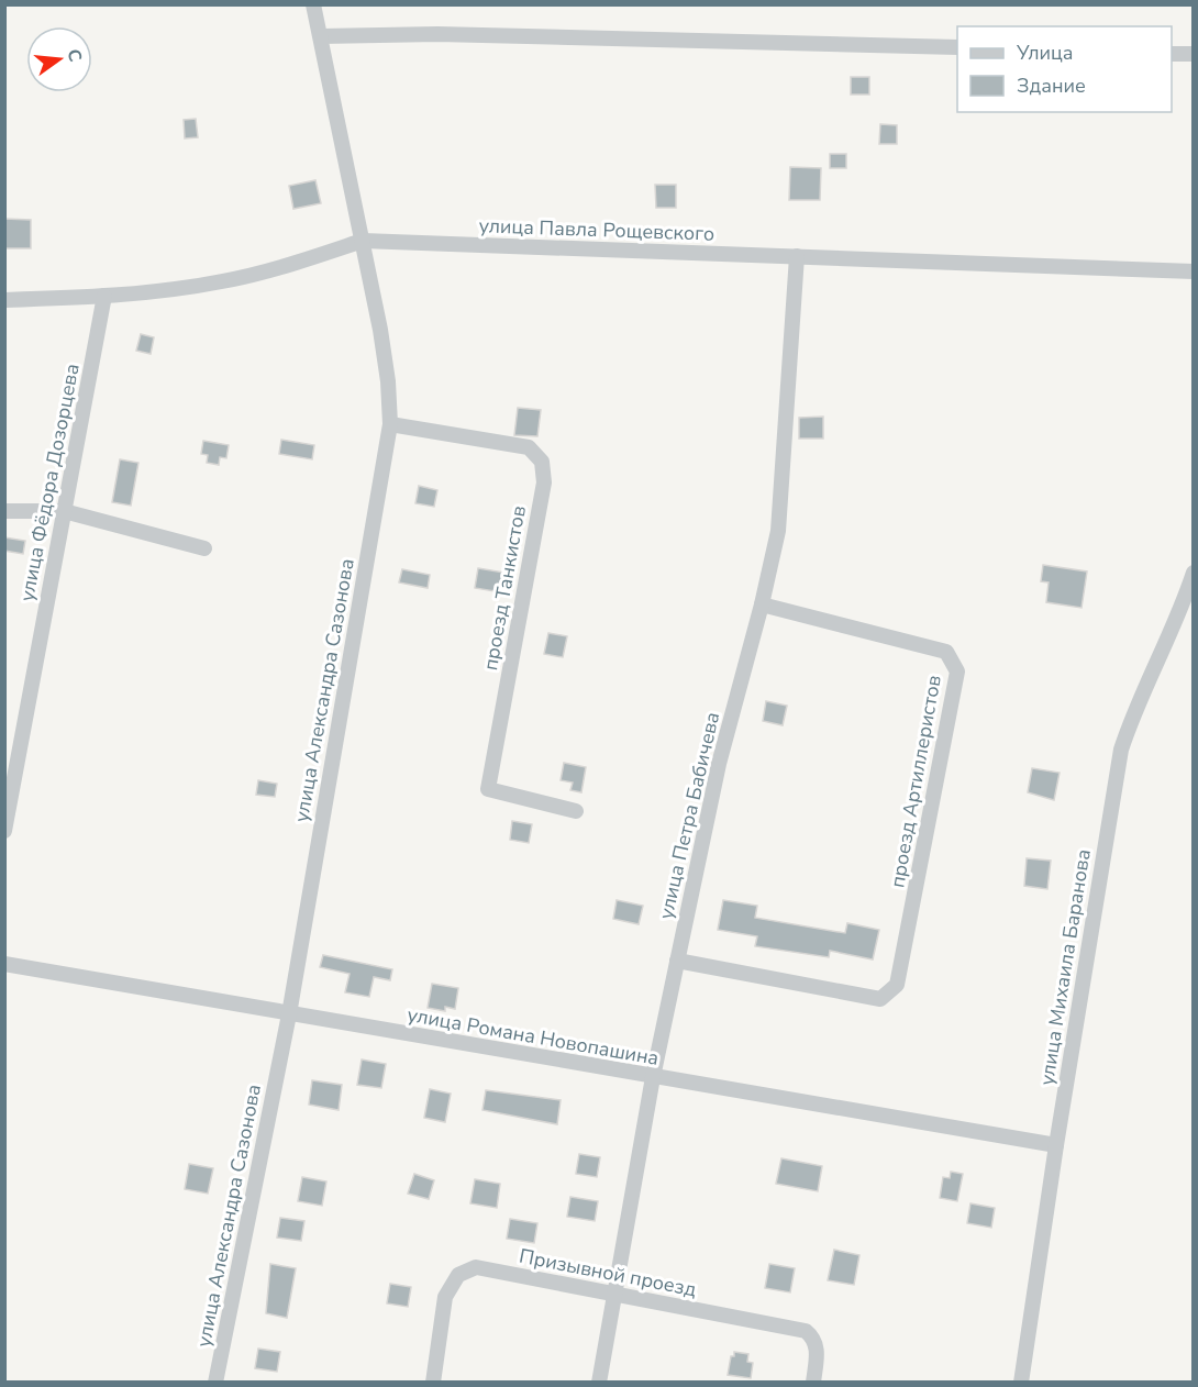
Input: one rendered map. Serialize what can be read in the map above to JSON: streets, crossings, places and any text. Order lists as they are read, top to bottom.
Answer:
{
  "streets": {
    "street": [
      "улица Павла Рощевского",
      "улица Фёдора Дозорцева",
      "проезд Танкистов",
      "улица Александра Сазонова",
      "проезд Артиллеристов",
      "улица Петра Бабичева",
      "улица Михаила Баранова",
      "улица Романа Новопашина",
      "Призывной проезд"
    ]
  },
  "crossings": [
    ["улица Павла Рощевского", "улица Фёдора Дозорцева"],
    ["улица Павла Рощевского", "улица Александра Сазонова"],
    ["улица Павла Рощевского", "улица Петра Бабичева"],
    ["проезд Танкистов", "улица Александра Сазонова"],
    ["улица Александра Сазонова", "улица Романа Новопашина"],
    ["проезд Артиллеристов", "улица Петра Бабичева"],
    ["улица Петра Бабичева", "улица Романа Новопашина"],
    ["улица Петра Бабичева", "Призывной проезд"],
    ["улица Михаила Баранова", "улица Романа Новопашина"]
  ],
  "legend": ["Улица", "Здание"],
  "north": "right"
}
